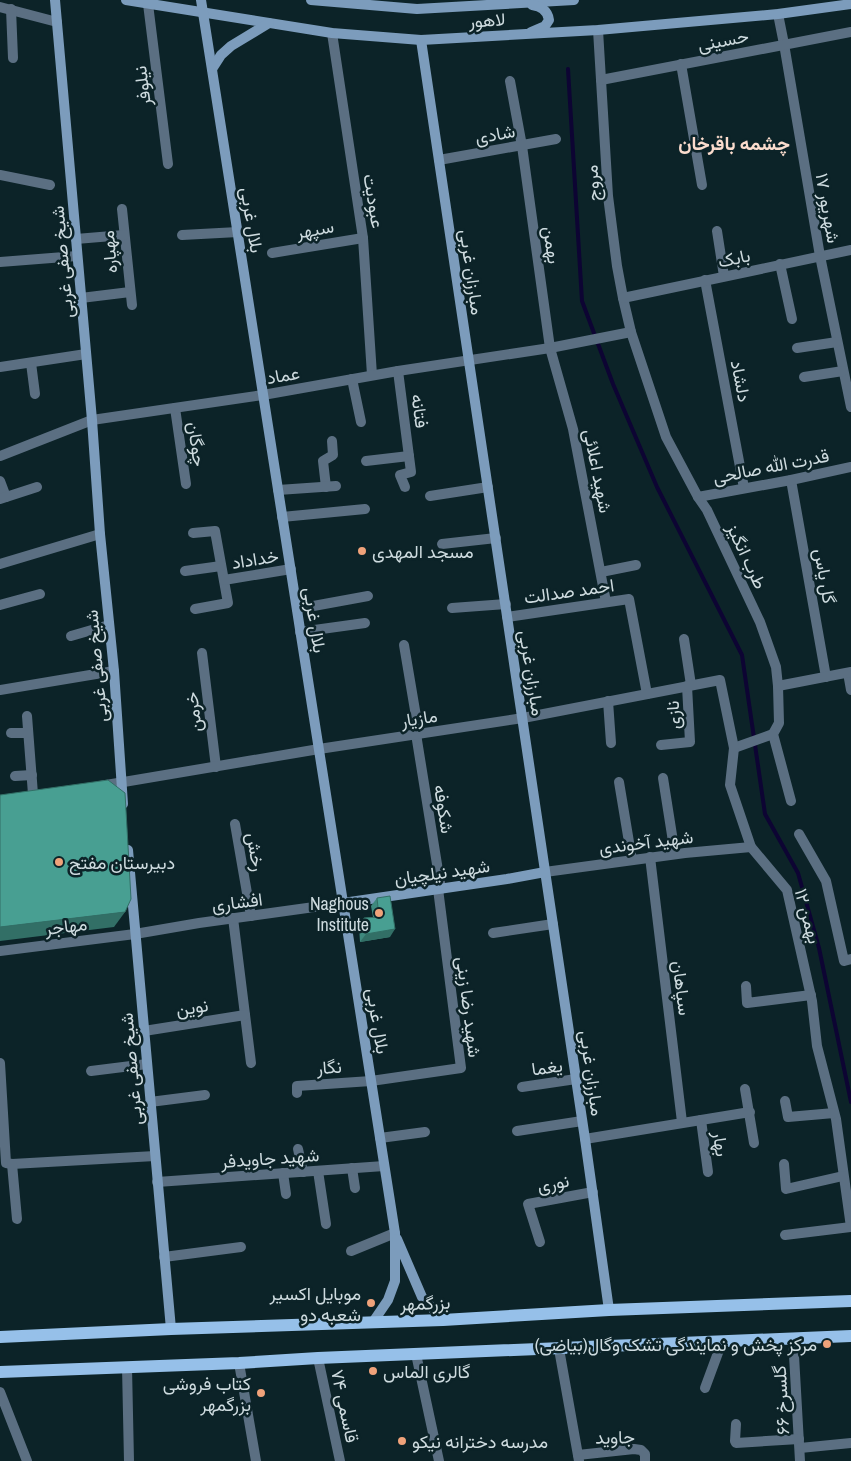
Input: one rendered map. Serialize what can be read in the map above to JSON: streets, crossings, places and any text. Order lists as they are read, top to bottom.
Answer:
{
  "streets": {
    "main road": ["بزرگمهر"],
    "street": [
      "لاهور",
      "حسینی",
      "نیلوفر",
      "شادی",
      "مروج",
      "عبودیت",
      "۱۷ شهریور",
      "بلال غربی",
      "سپهر",
      "بهمن",
      "مهپاره",
      "بابک",
      "شیخ صفی غربی",
      "مبارزان غربی",
      "عماد",
      "دلشاد",
      "فتانه",
      "چوگان",
      "قدرت الله صالحی",
      "شهید اعلائی",
      "طرب انگیز",
      "خداداد",
      "گل یاس",
      "احمد صدالت",
      "خرمن",
      "نازی",
      "مازیار",
      "شکوفه",
      "شهید آخوندی",
      "رخش",
      "شهید نیلچیان",
      "افشاری",
      "۱۲ بهمن",
      "مهاجر",
      "سپاهان",
      "نوین",
      "شهید رضا زینی",
      "نگار",
      "یغما",
      "بهار",
      "شهید جاویدفر",
      "نوری",
      "گلسرخ ۶۶",
      "قاسمی ۷۴",
      "جاوید"
    ]
  },
  "crossings": [
    ["لاهور", "نیلوفر"],
    ["لاهور", "مروج"],
    ["لاهور", "عبودیت"],
    ["لاهور", "۱۷ شهریور"],
    ["لاهور", "بلال غربی"],
    ["لاهور", "مبارزان غربی"],
    ["حسینی", "مروج"],
    ["حسینی", "۱۷ شهریور"],
    ["شادی", "بهمن"],
    ["شادی", "مبارزان غربی"],
    ["مروج", "بابک"],
    ["مروج", "عماد"],
    ["مروج", "طرب انگیز"],
    ["عبودیت", "سپهر"],
    ["عبودیت", "عماد"],
    ["۱۷ شهریور", "بابک"],
    ["بلال غربی", "عماد"],
    ["بلال غربی", "خداداد"],
    ["بلال غربی", "مازیار"],
    ["بلال غربی", "شهید نیلچیان"],
    ["بلال غربی", "افشاری"],
    ["بلال غربی", "شهید رضا زینی"],
    ["بلال غربی", "نگار"],
    ["بلال غربی", "شهید جاویدفر"],
    ["بهمن", "عماد"],
    ["بهمن", "شهید اعلائی"],
    ["مهپاره", "شیخ صفی غربی"],
    ["بابک", "دلشاد"],
    ["شیخ صفی غربی", "عماد"],
    ["شیخ صفی غربی", "مازیار"],
    ["شیخ صفی غربی", "افشاری"],
    ["شیخ صفی غربی", "مهاجر"],
    ["شیخ صفی غربی", "نوین"],
    ["شیخ صفی غربی", "شهید جاویدفر"],
    ["شیخ صفی غربی", "بزرگمهر"],
    ["مبارزان غربی", "عماد"],
    ["مبارزان غربی", "احمد صدالت"],
    ["مبارزان غربی", "مازیار"],
    ["مبارزان غربی", "شهید آخوندی"],
    ["مبارزان غربی", "شهید نیلچیان"],
    ["مبارزان غربی", "یغما"],
    ["مبارزان غربی", "نوری"],
    ["مبارزان غربی", "بزرگمهر"],
    ["عماد", "فتانه"],
    ["عماد", "چوگان"],
    ["عماد", "شهید اعلائی"],
    ["عماد", "طرب انگیز"],
    ["دلشاد", "قدرت الله صالحی"],
    ["قدرت الله صالحی", "طرب انگیز"],
    ["قدرت الله صالحی", "گل یاس"],
    ["شهید اعلائی", "احمد صدالت"],
    ["احمد صدالت", "مازیار"],
    ["خرمن", "مازیار"],
    ["نازی", "مازیار"],
    ["مازیار", "شکوفه"],
    ["مازیار", "۱۲ بهمن"],
    ["شکوفه", "شهید نیلچیان"],
    ["شکوفه", "شهید رضا زینی"],
    ["شهید آخوندی", "شهید نیلچیان"],
    ["شهید آخوندی", "۱۲ بهمن"],
    ["شهید آخوندی", "سپاهان"],
    ["رخش", "افشاری"],
    ["شهید نیلچیان", "افشاری"],
    ["شهید نیلچیان", "شهید رضا زینی"],
    ["افشاری", "مهاجر"],
    ["شهید رضا زینی", "نگار"]
  ],
  "districts": ["چشمه باقرخان"],
  "places": [
    "مسجد المهدی",
    "دبیرستان مفتح",
    "Naghous Institute",
    "موبایل اکسیر شعبه دو",
    "مرکز پخش و نمایندگی تشک وگال(بیاضی)",
    "گالری الماس",
    "کتاب فروشی بزرگمهر",
    "مدرسه دخترانه نیکو"
  ]
}
